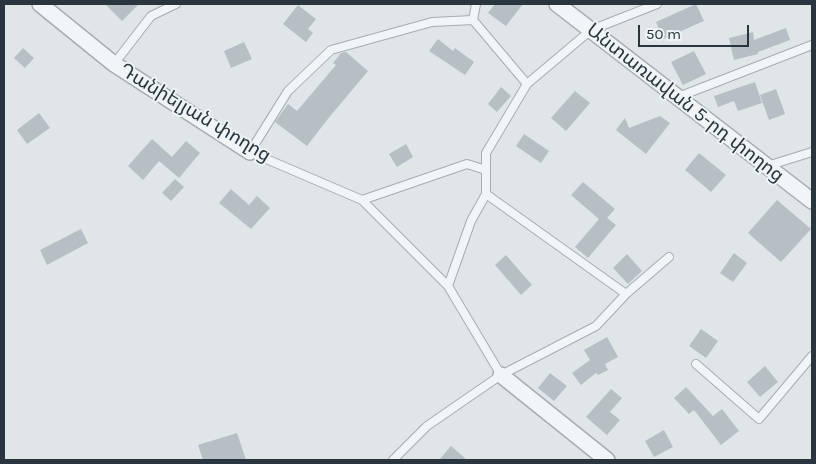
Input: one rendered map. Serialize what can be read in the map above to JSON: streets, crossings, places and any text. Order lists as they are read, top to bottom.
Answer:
{
  "streets": {
    "street": ["Անտառավան 5-րդ փողոց", "Դանիելյան փողոց"]
  },
  "scale_bar": "50 m"
}
